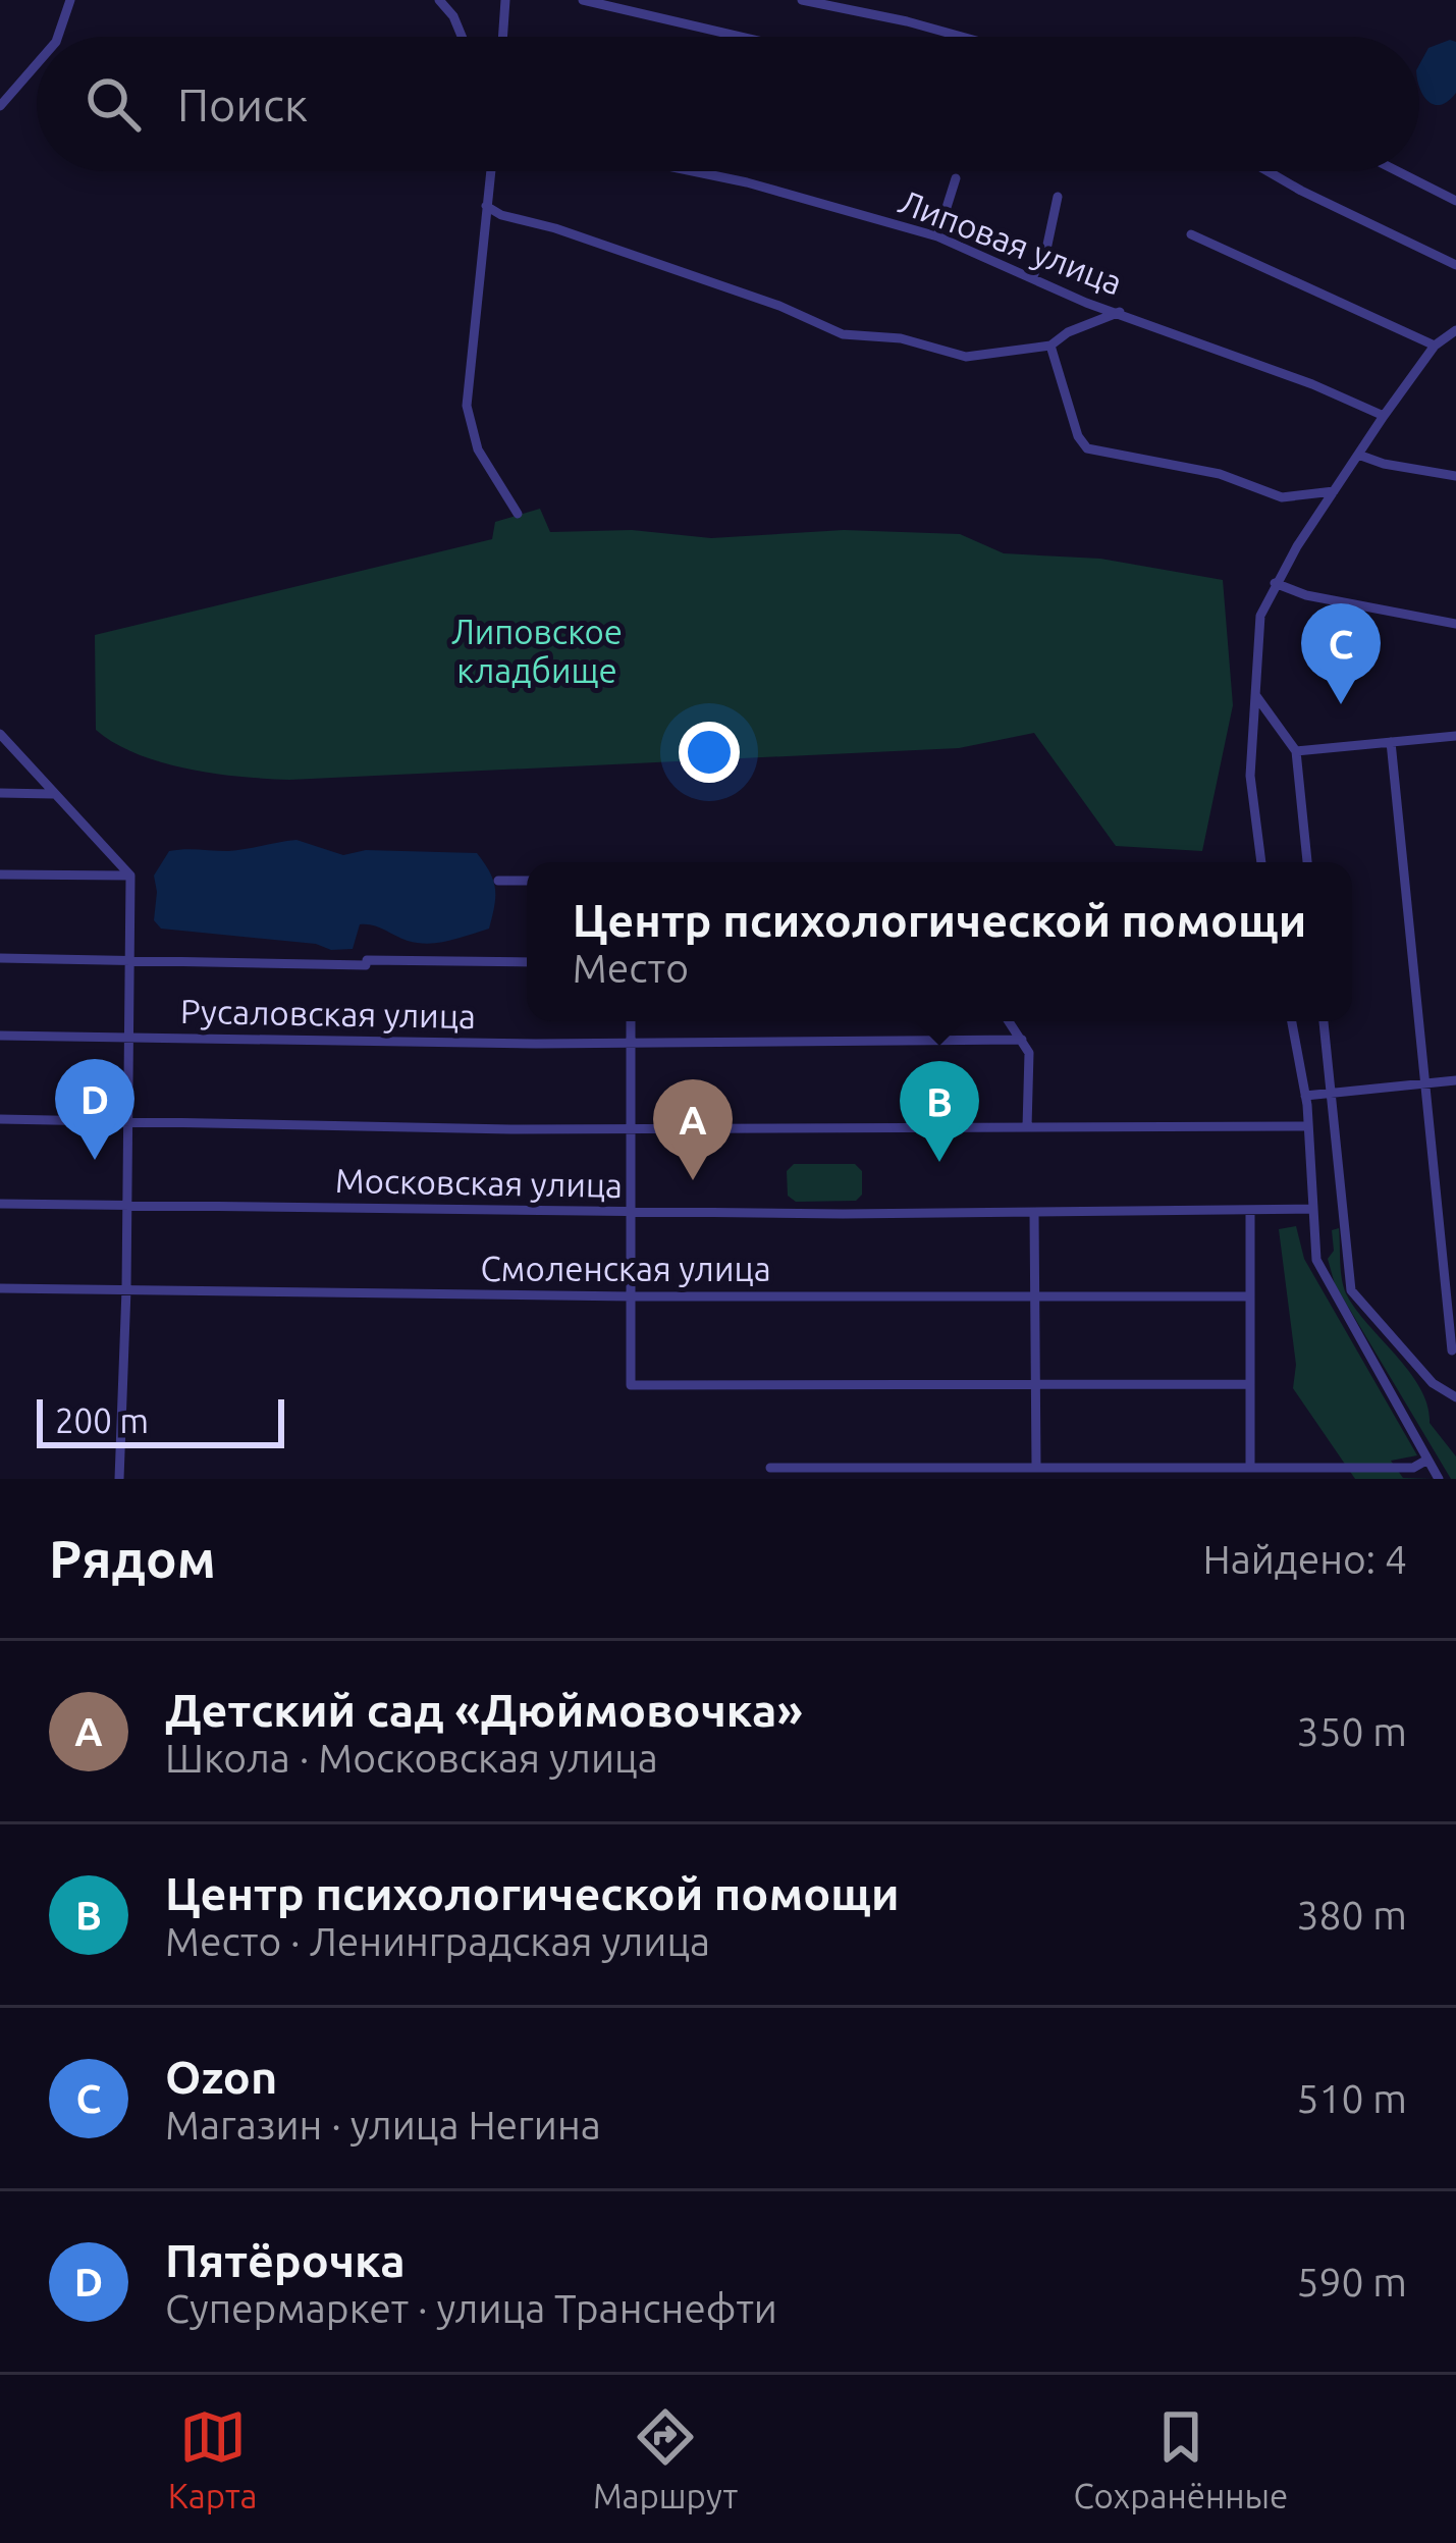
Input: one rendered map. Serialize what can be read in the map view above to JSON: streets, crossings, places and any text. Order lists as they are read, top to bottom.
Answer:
{
  "streets": {
    "street": [
      "Липовая улица",
      "Русаловская улица",
      "Московская улица",
      "Смоленская улица"
    ]
  },
  "parks": ["Липовское кладбище"],
  "scale_bar": "200 m",
  "page": {
    "search": "Поиск",
    "pins": [
      "C",
      "D",
      "B",
      "A"
    ],
    "popup": ["Центр психологической помощи", "Место"],
    "scale": "200 m",
    "heading": ["Рядом", "Найдено: 4"],
    "list": [
      {
        "mark": "A",
        "name": "Детский сад «Дюймовочка»",
        "note": "Школа · Московская улица",
        "value": "350 m"
      },
      {
        "mark": "B",
        "name": "Центр психологической помощи",
        "note": "Место · Ленинградская улица",
        "value": "380 m"
      },
      {
        "mark": "C",
        "name": "Ozon",
        "note": "Магазин · улица Негина",
        "value": "510 m"
      },
      {
        "mark": "D",
        "name": "Пятёрочка",
        "note": "Супермаркет · улица Транснефти",
        "value": "590 m"
      }
    ],
    "nav": ["Карта", "Маршрут", "Сохранённые"]
  }
}
